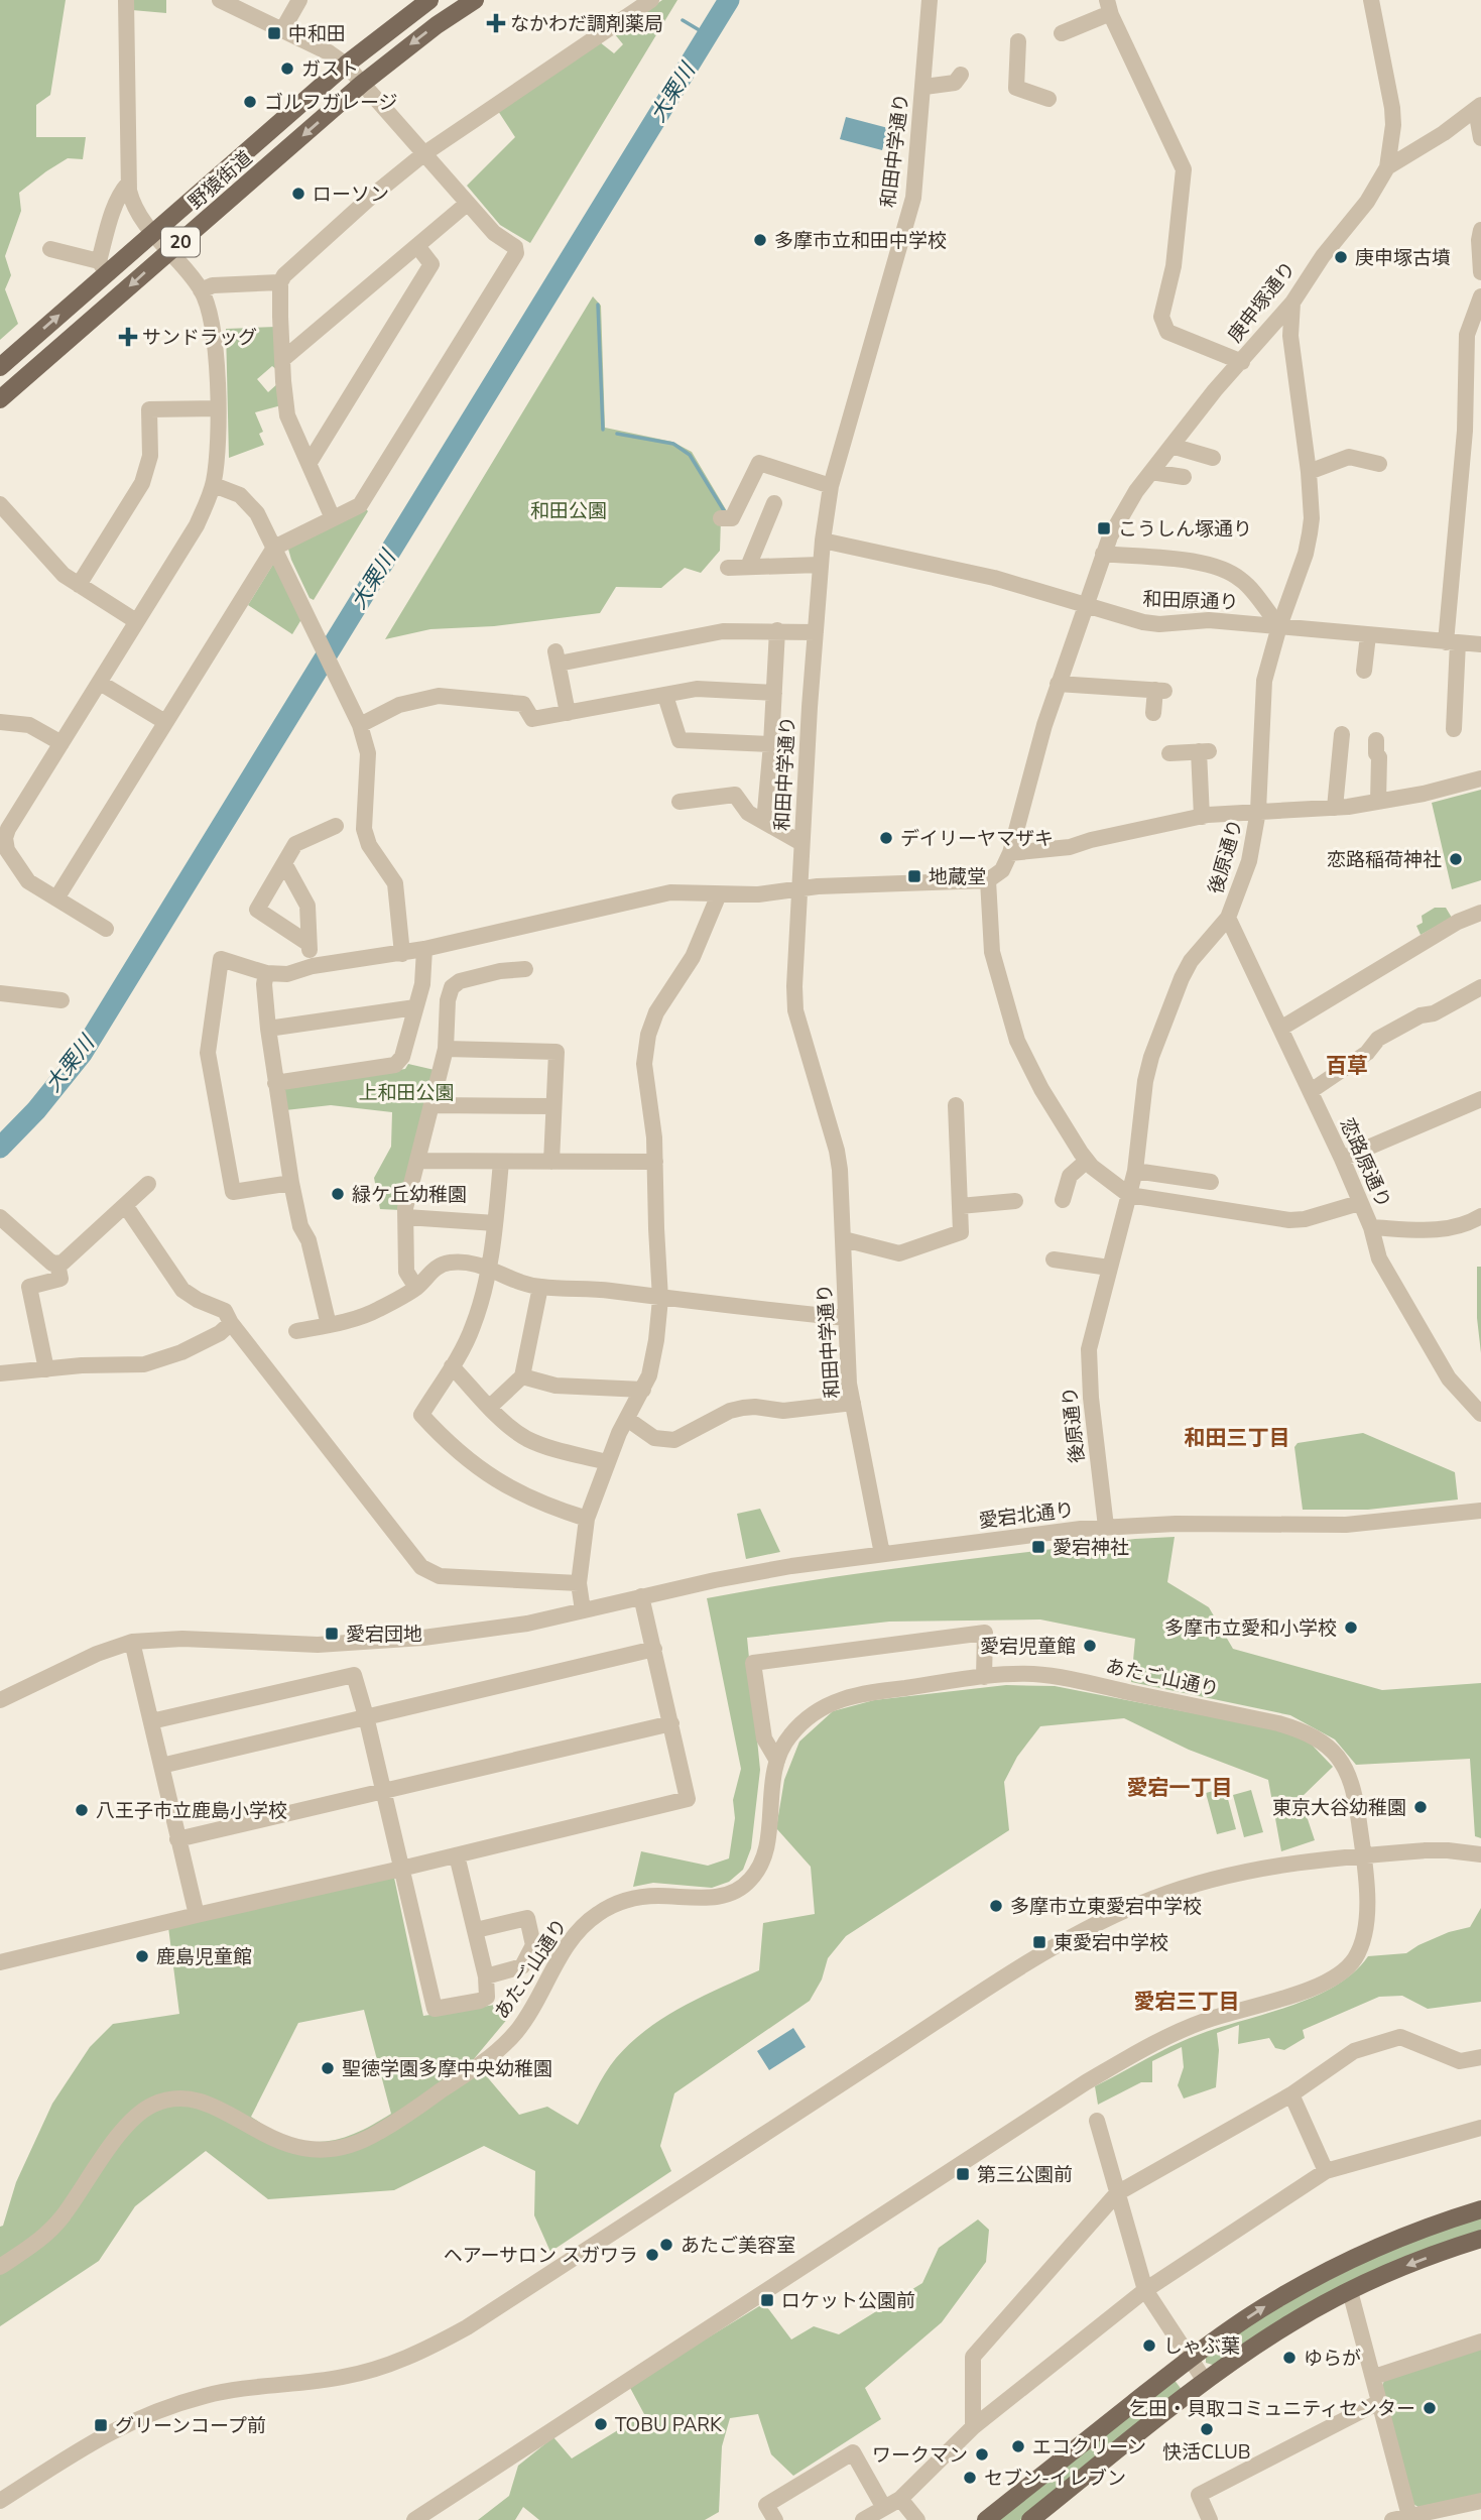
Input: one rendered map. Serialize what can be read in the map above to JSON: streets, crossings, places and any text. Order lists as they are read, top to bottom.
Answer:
{
  "streets": {
    "main road": ["野猿街道", "20"],
    "street": [
      "和田中学通り",
      "庚申塚通り",
      "和田原通り",
      "後原通り",
      "恋路原通り",
      "愛宕北通り",
      "あたご山通り"
    ]
  },
  "crossings": [
    ["和田中学通り", "和田原通り"],
    ["和田中学通り", "愛宕北通り"],
    ["庚申塚通り", "和田原通り"],
    ["庚申塚通り", "後原通り"],
    ["和田原通り", "後原通り"],
    ["後原通り", "恋路原通り"],
    ["後原通り", "愛宕北通り"]
  ],
  "districts": [
    "百草",
    "和田三丁目",
    "愛宕一丁目",
    "愛宕三丁目"
  ],
  "water": ["大栗川"],
  "parks": ["和田公園", "上和田公園"],
  "places": {
    "health": ["なかわだ調剤薬局", "サンドラッグ"],
    "transit": [
      "中和田",
      "こうしん塚通り",
      "地蔵堂",
      "愛宕神社",
      "愛宕団地",
      "東愛宕中学校",
      "第三公園前",
      "ロケット公園前",
      "グリーンコープ前"
    ],
    "other": [
      "ガスト",
      "ゴルフガレージ",
      "ローソン",
      "多摩市立和田中学校",
      "庚申塚古墳",
      "デイリーヤマザキ",
      "恋路稲荷神社",
      "緑ケ丘幼稚園",
      "多摩市立愛和小学校",
      "愛宕児童館",
      "東京大谷幼稚園",
      "八王子市立鹿島小学校",
      "多摩市立東愛宕中学校",
      "鹿島児童館",
      "聖徳学園多摩中央幼稚園",
      "あたご美容室",
      "ヘアーサロン スガワラ",
      "しゃぶ葉",
      "ゆらが",
      "乞田・貝取コミュニティセンター",
      "TOBU PARK",
      "快活CLUB",
      "エコクリーン",
      "ワークマン",
      "セブン-イレブン"
    ]
  }
}
